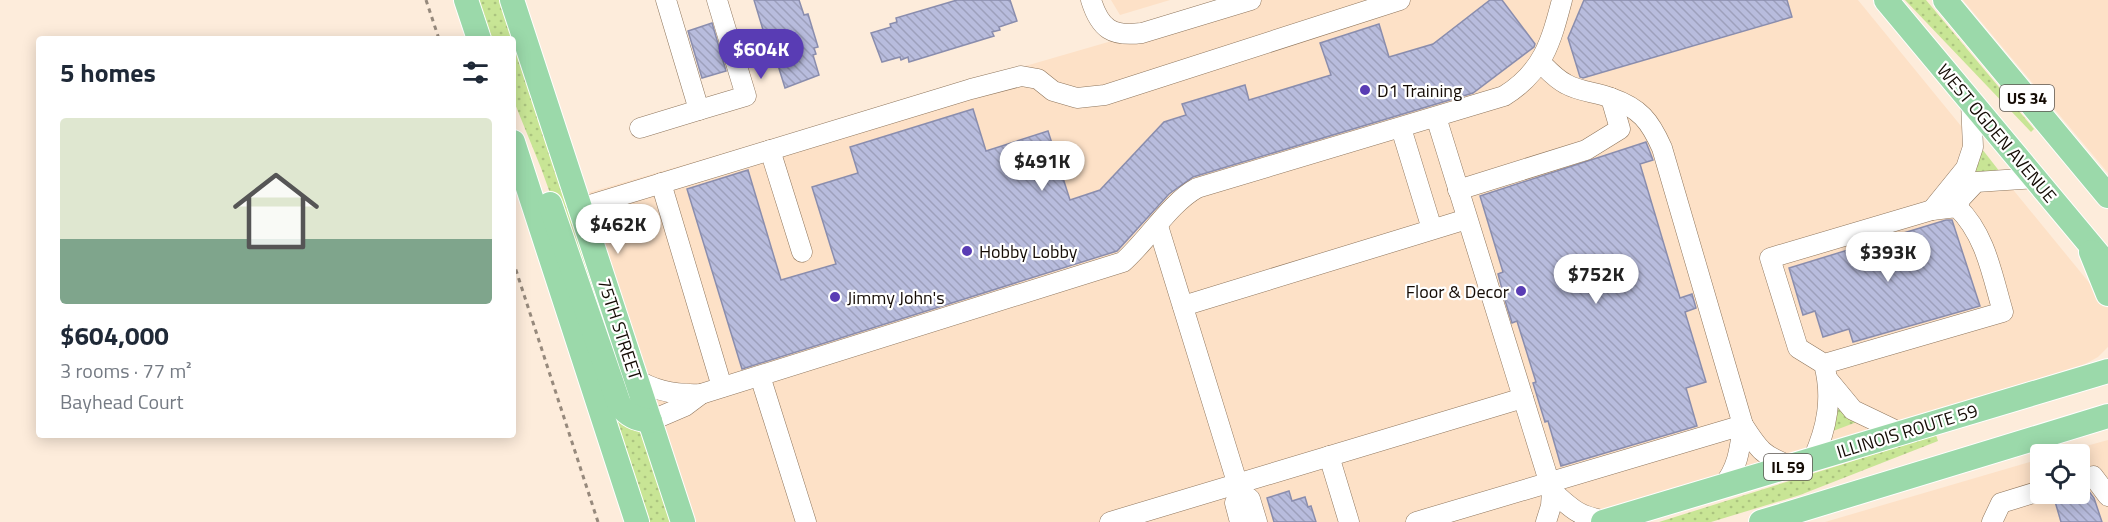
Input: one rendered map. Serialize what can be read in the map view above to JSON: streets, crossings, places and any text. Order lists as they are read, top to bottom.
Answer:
{
  "streets": {
    "main road": [
      "US 34",
      "WEST OGDEN AVENUE",
      "75TH STREET",
      "ILLINOIS ROUTE 59",
      "IL 59"
    ]
  },
  "places": [
    "D1 Training",
    "Hobby Lobby",
    "Floor & Decor",
    "Jimmy John's"
  ],
  "page": {
    "price": [
      "$604K",
      "$491K",
      "$462K",
      "$393K",
      "$752K"
    ],
    "heading": "5 homes",
    "list": [
      {
        "name": "$604,000",
        "note": "3 rooms · 77 m² · Bayhead Court"
      }
    ]
  }
}
